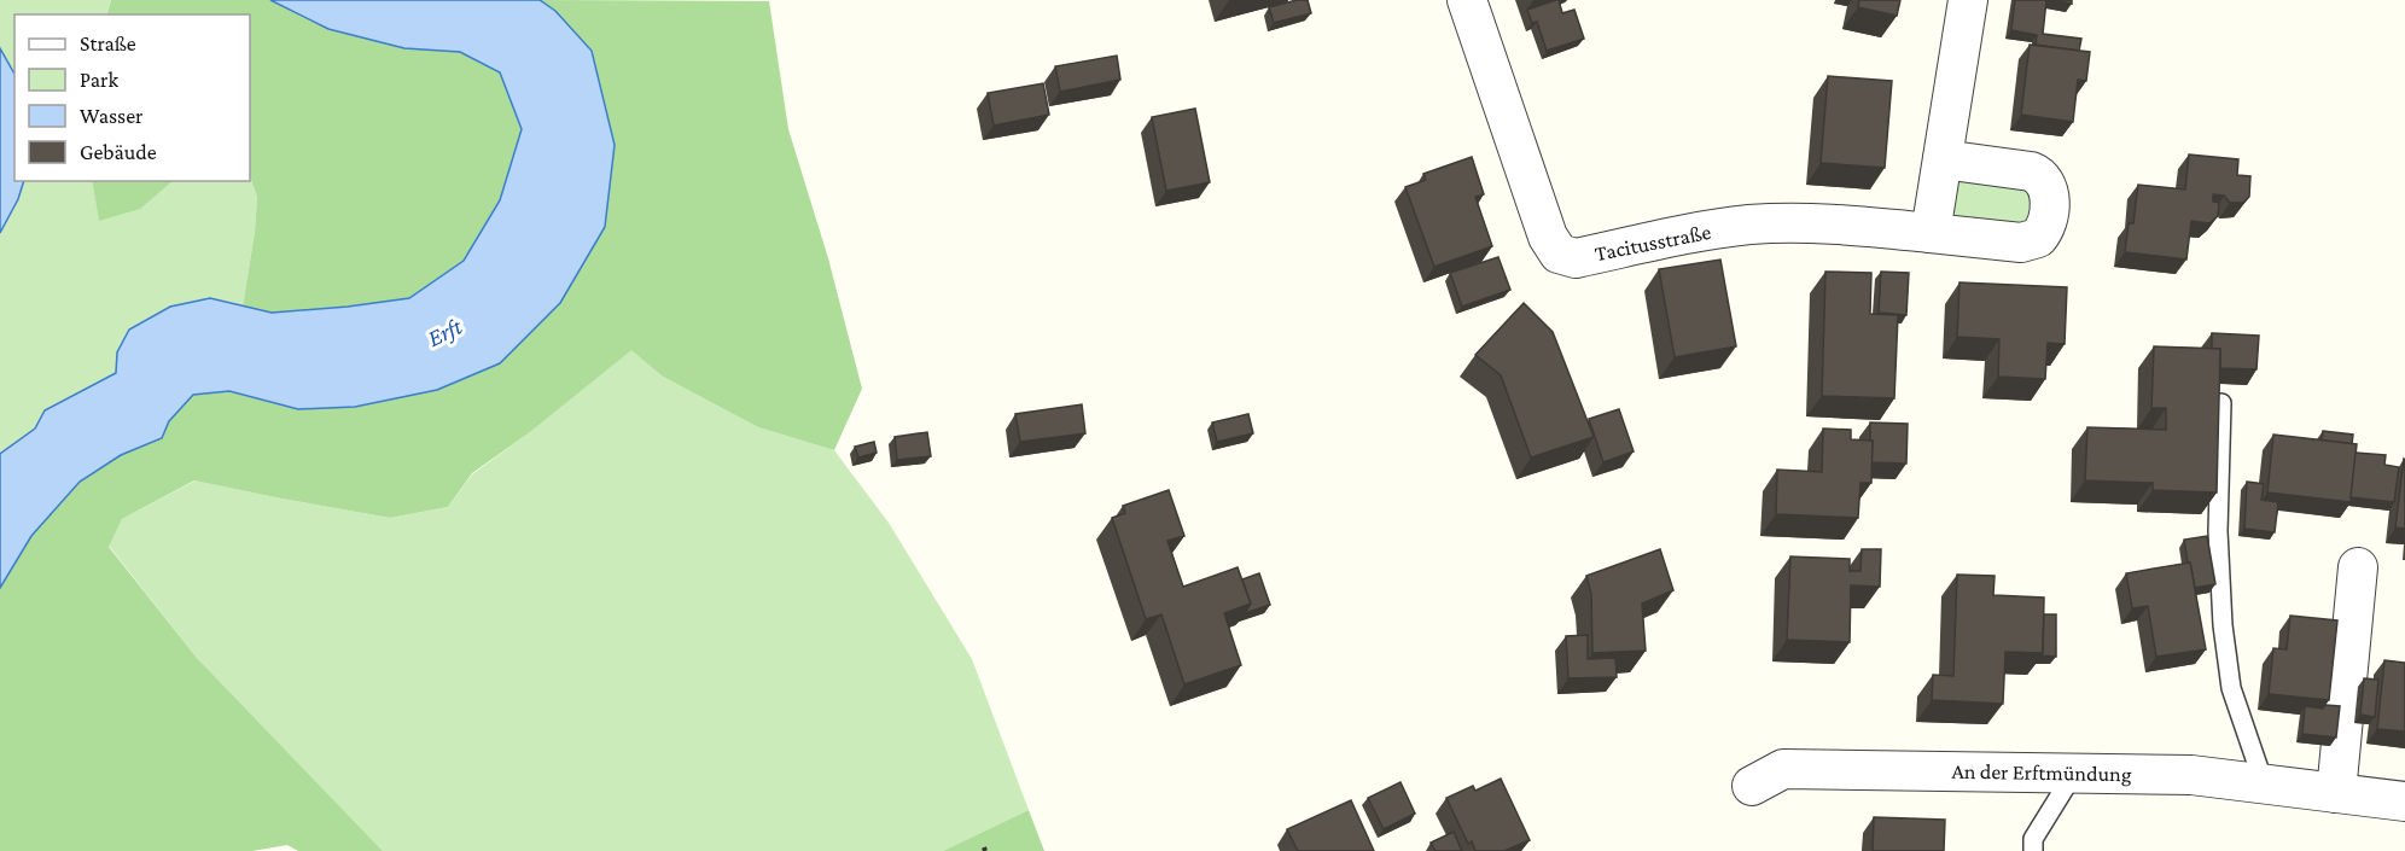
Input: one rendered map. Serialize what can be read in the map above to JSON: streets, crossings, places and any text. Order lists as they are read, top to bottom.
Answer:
{
  "streets": {
    "street": ["Tacitusstraße", "An der Erftmündung"]
  },
  "water": ["Erft"],
  "legend": [
    "Straße",
    "Park",
    "Wasser",
    "Gebäude"
  ]
}
